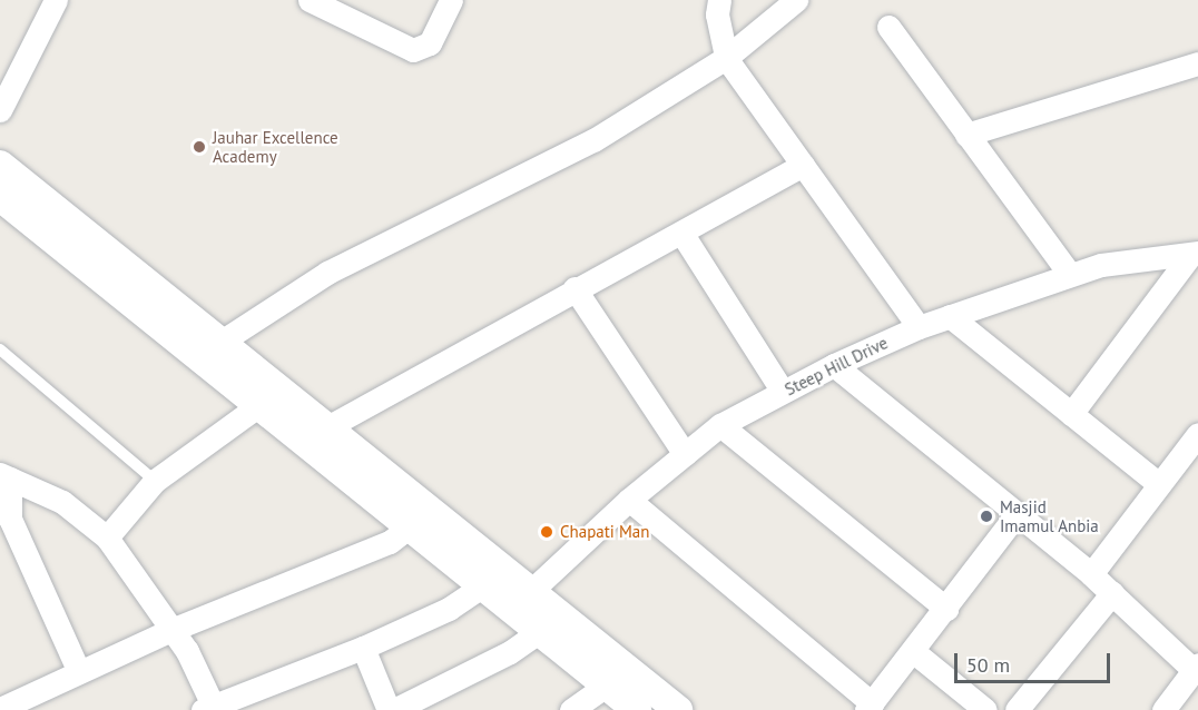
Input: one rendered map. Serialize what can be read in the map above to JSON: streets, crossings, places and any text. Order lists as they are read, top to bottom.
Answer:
{
  "streets": {
    "street": ["Steep Hill Drive"]
  },
  "places": ["Jauhar Excellence Academy", "Masjid Imamul Anbia", "Chapati Man"],
  "scale_bar": "50 m"
}
